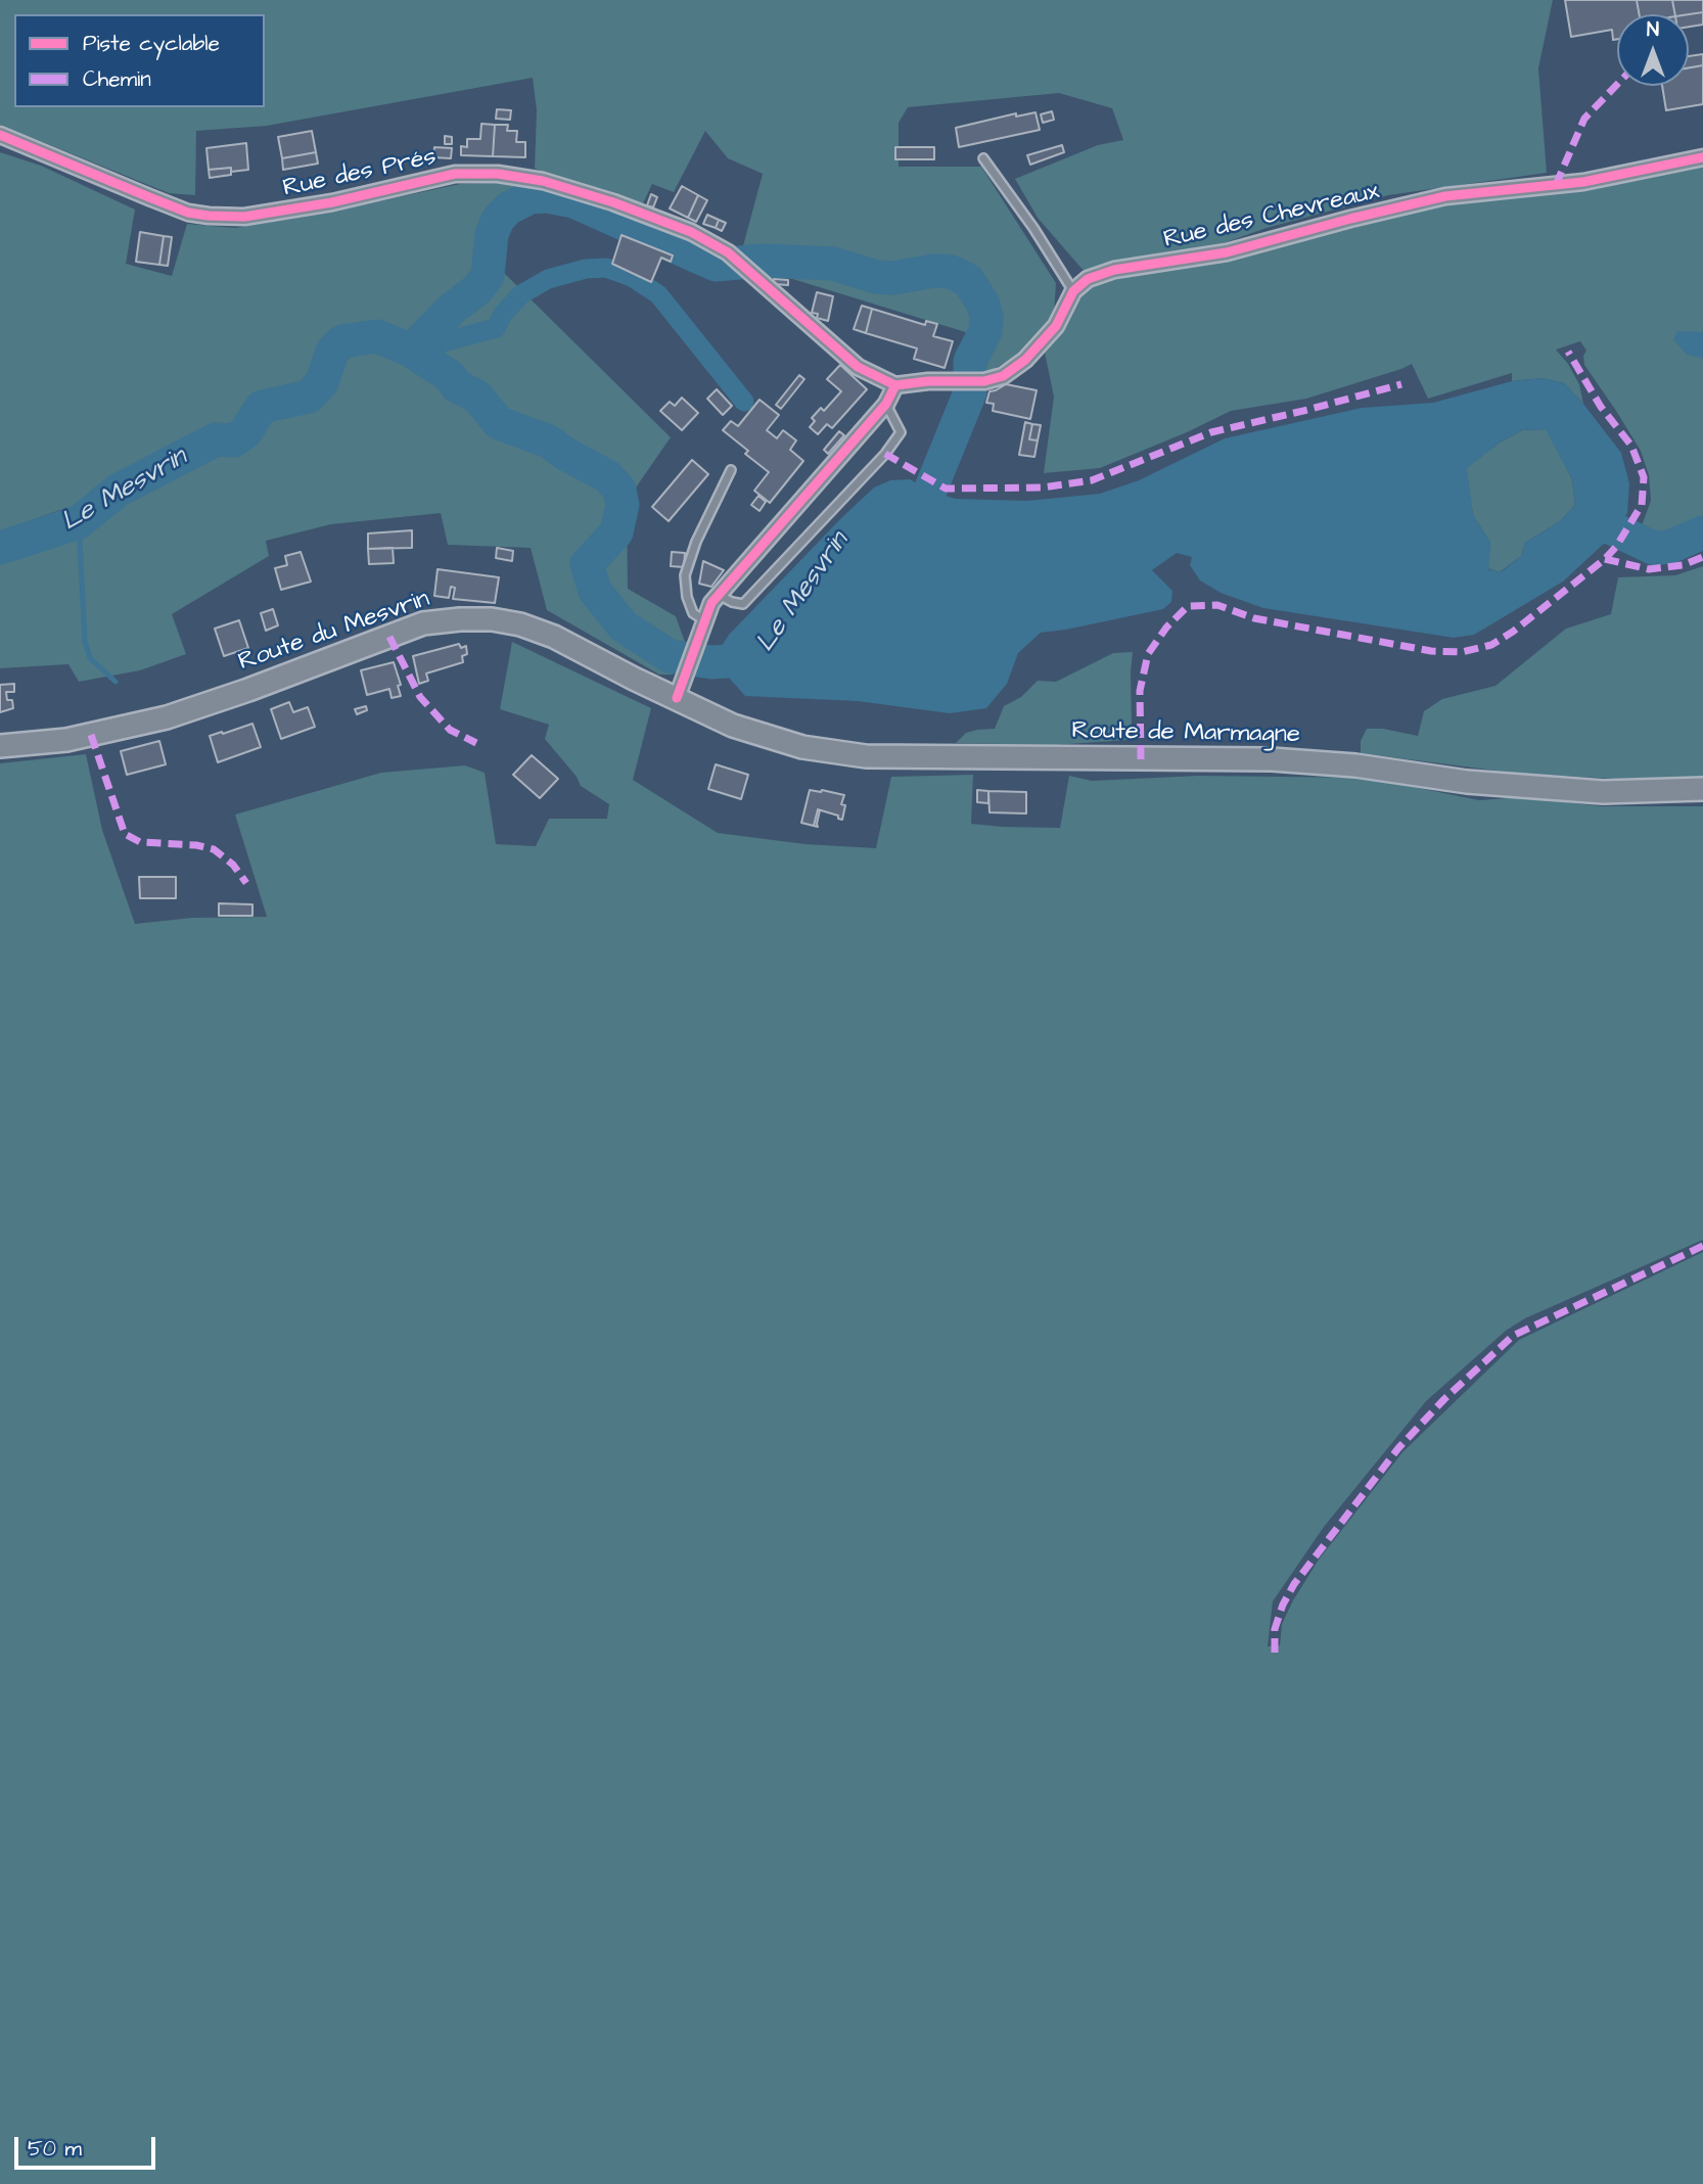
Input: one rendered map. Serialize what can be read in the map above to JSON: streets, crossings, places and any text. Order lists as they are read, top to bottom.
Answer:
{
  "streets": {
    "main road": ["Route du Mesvrin", "Route de Marmagne"],
    "street": ["Rue des Prés", "Rue des Chevreaux"]
  },
  "crossings": [
    ["Route du Mesvrin", "Route de Marmagne"]
  ],
  "water": ["Le Mesvrin"],
  "legend": ["Piste cyclable", "Chemin"],
  "scale_bar": "50 m",
  "north": "top"
}
